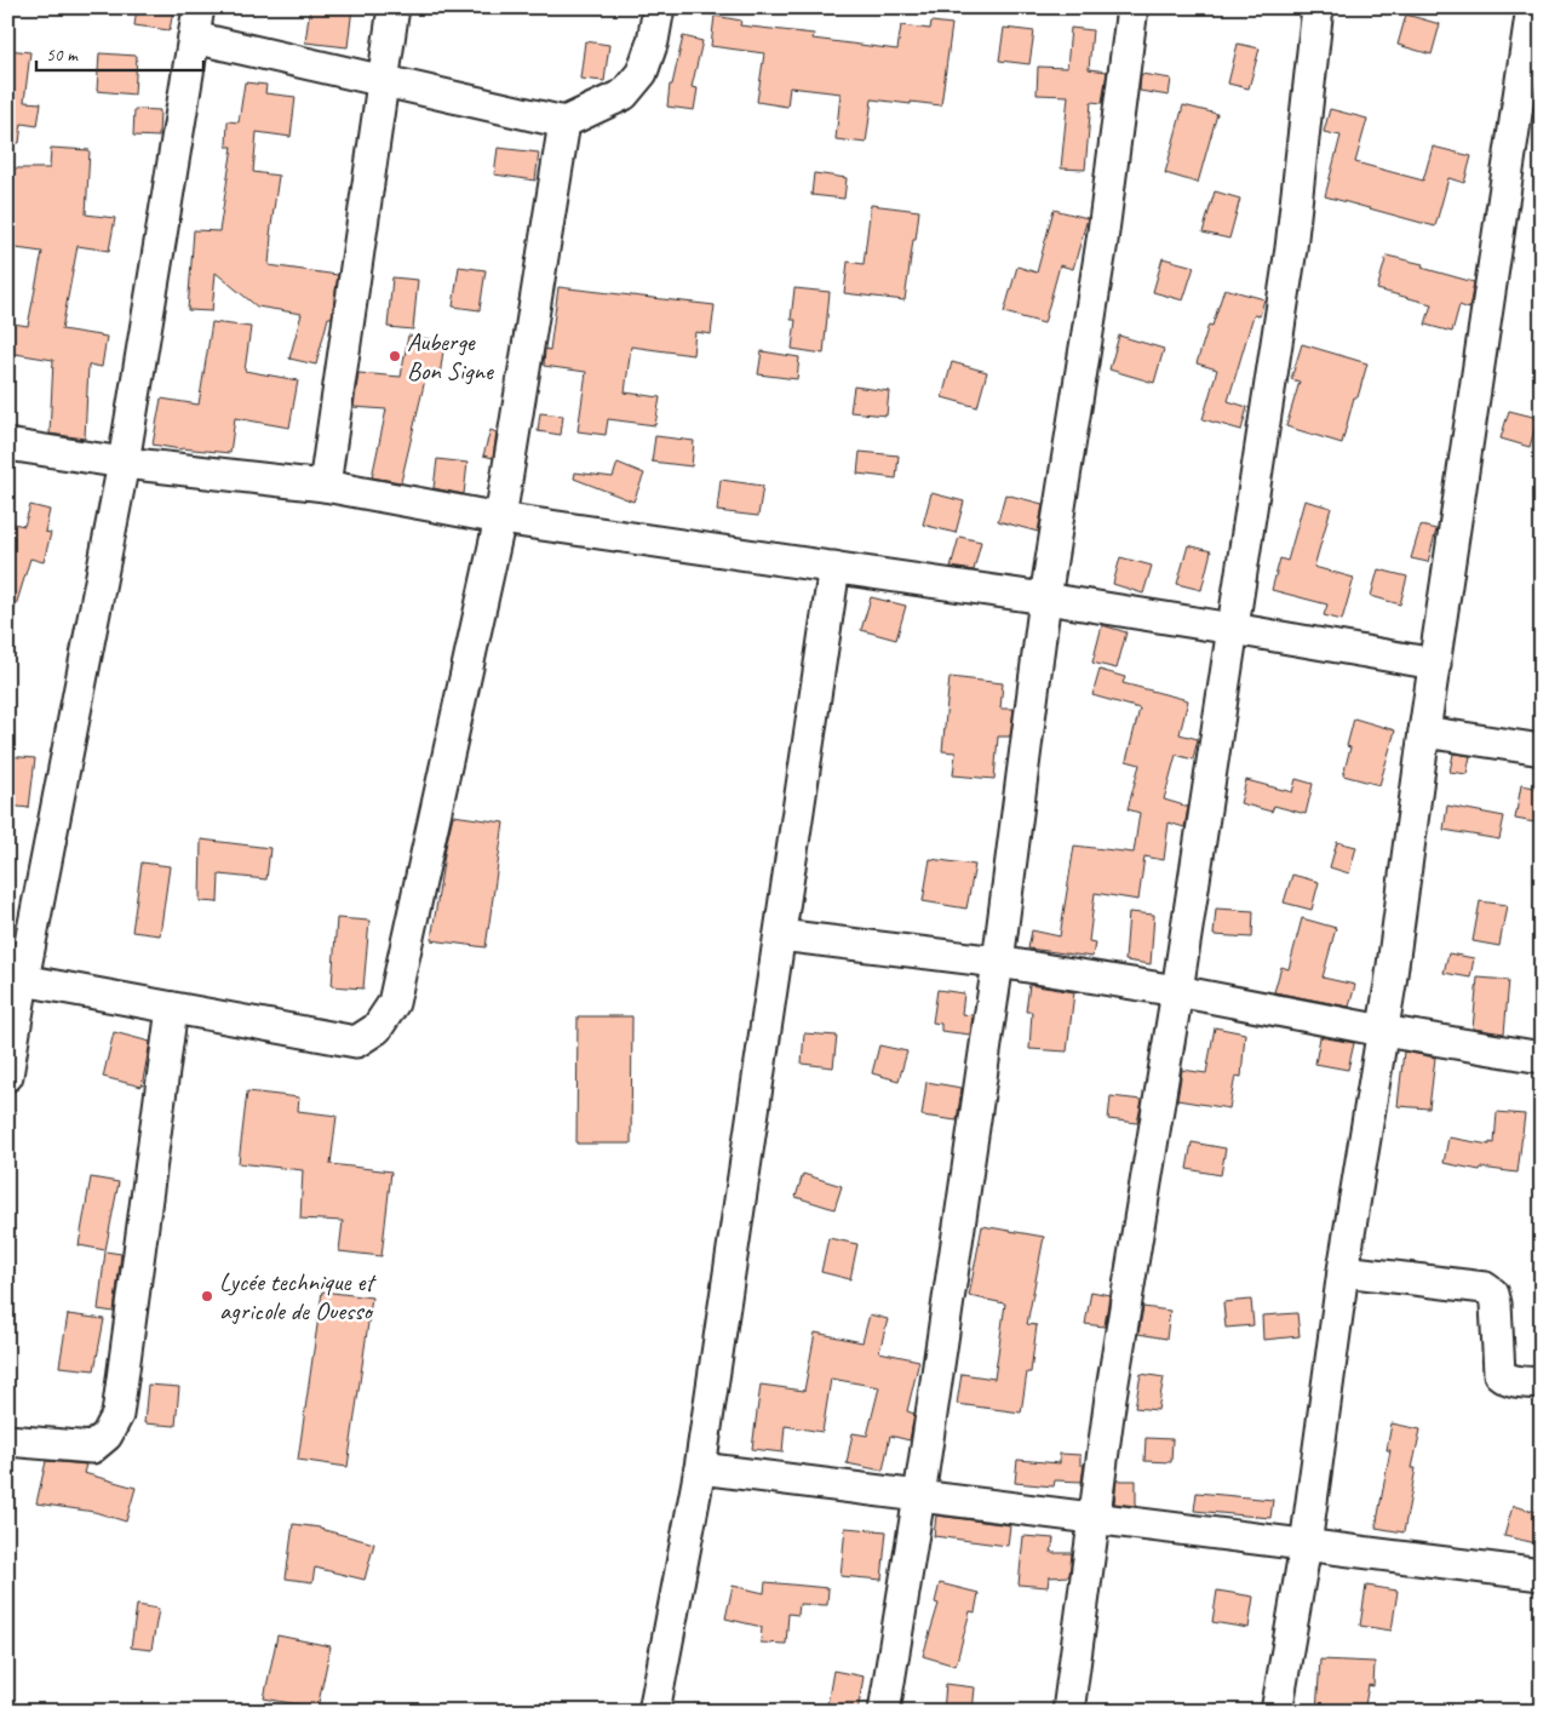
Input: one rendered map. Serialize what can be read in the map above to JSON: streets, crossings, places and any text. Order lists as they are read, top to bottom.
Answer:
{
  "places": ["Auberge Bon Signe", "Lycée technique et agricole de Ouesso"],
  "scale_bar": "50 m"
}
